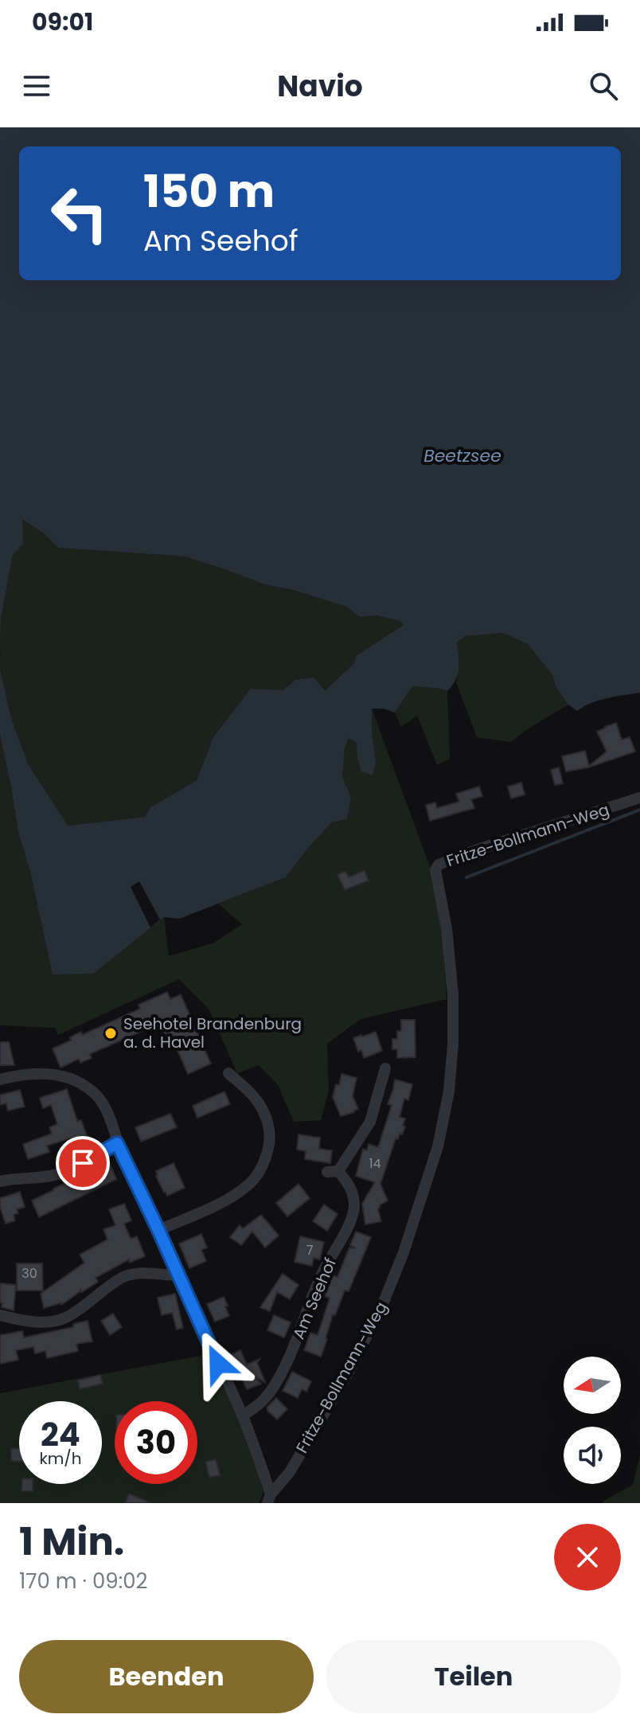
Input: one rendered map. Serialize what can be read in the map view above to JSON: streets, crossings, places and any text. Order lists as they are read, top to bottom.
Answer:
{
  "streets": {
    "street": ["Fritze-Bollmann-Weg", "Am Seehof"]
  },
  "water": ["Beetzsee"],
  "places": ["Seehotel Brandenburg a. d. Havel"],
  "house_numbers": ["14", "7", "30"],
  "north": "left",
  "page": {
    "status": "09:01",
    "header": "Navio",
    "turn": ["150 m", "Am Seehof"],
    "speed": "24 km/h",
    "limit": "30",
    "heading": ["1 Min.", "170 m · 09:02"],
    "buttons": ["Beenden", "Teilen"]
  }
}
